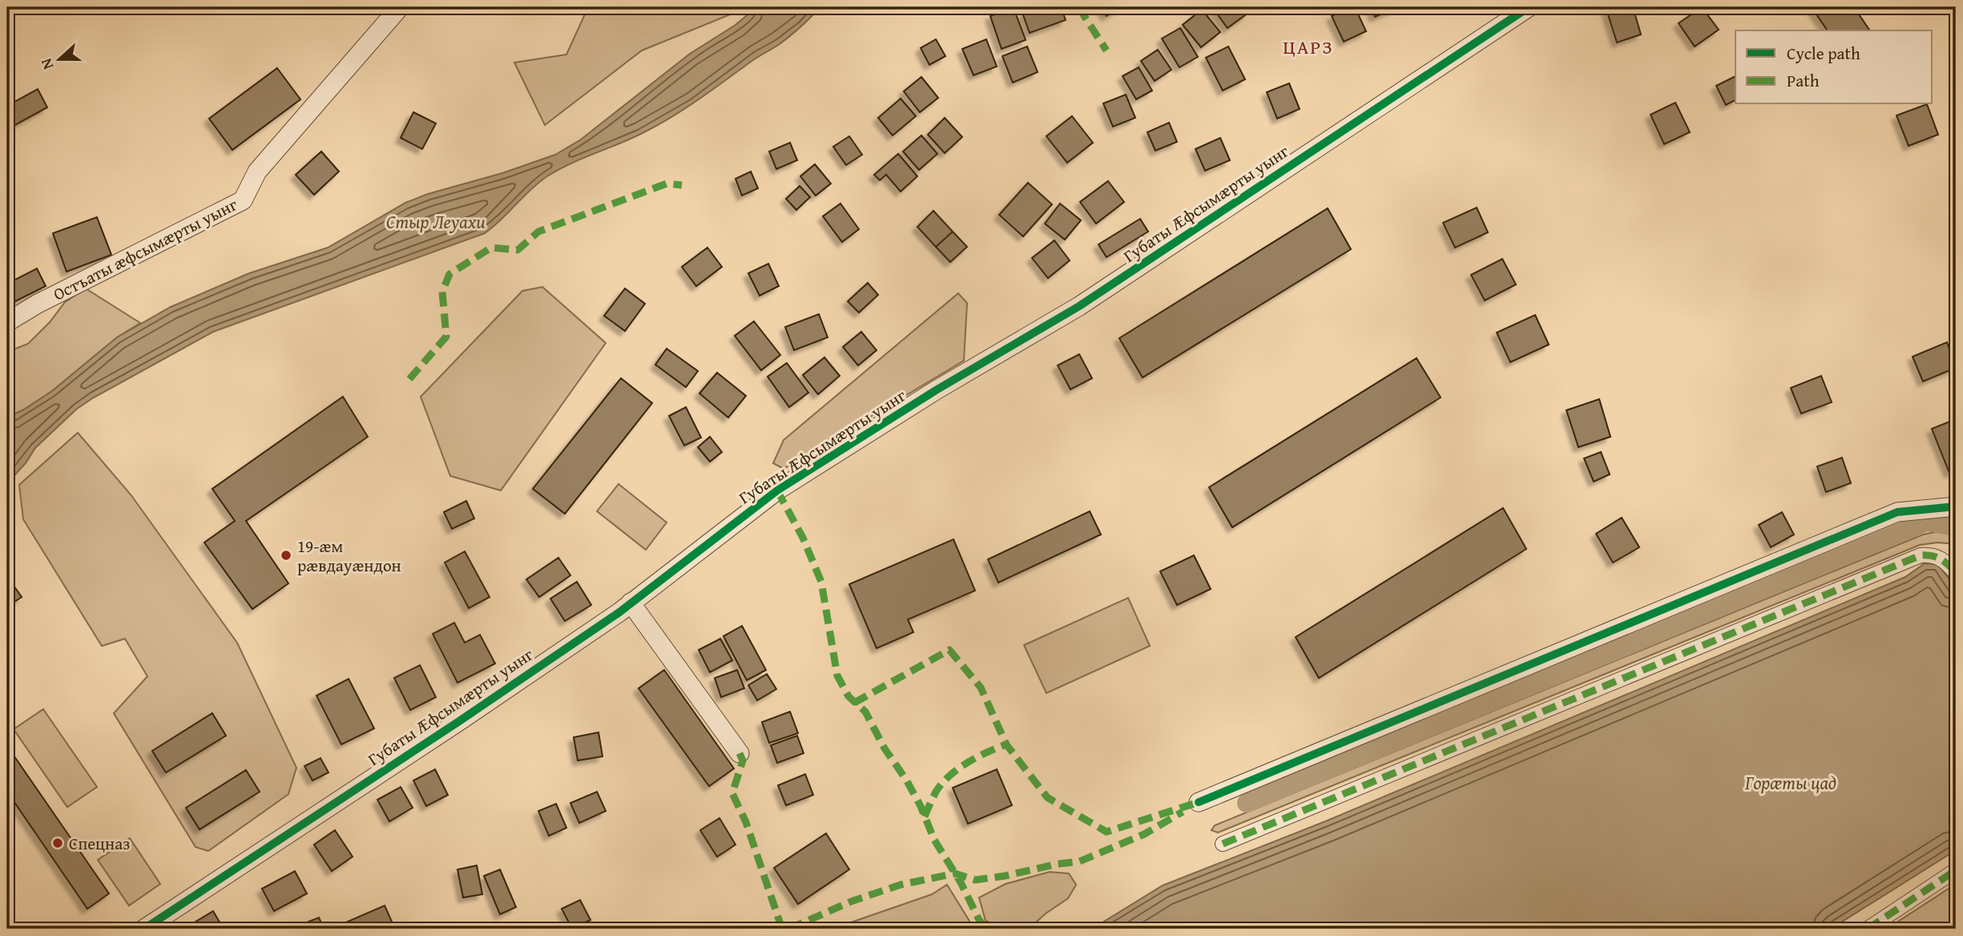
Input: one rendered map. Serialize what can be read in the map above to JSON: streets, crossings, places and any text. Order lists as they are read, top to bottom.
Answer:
{
  "streets": {
    "street": ["Губаты Æфсымæрты уынг", "Остъаты æфсымæрты уынг"]
  },
  "districts": ["ЦАРЗ"],
  "water": ["Стыр Леуахи", "Горӕты цад"],
  "places": ["19-æм рӕвдауӕндон", "Спецназ"],
  "legend": ["Cycle path", "Path"],
  "north": "left"
}
